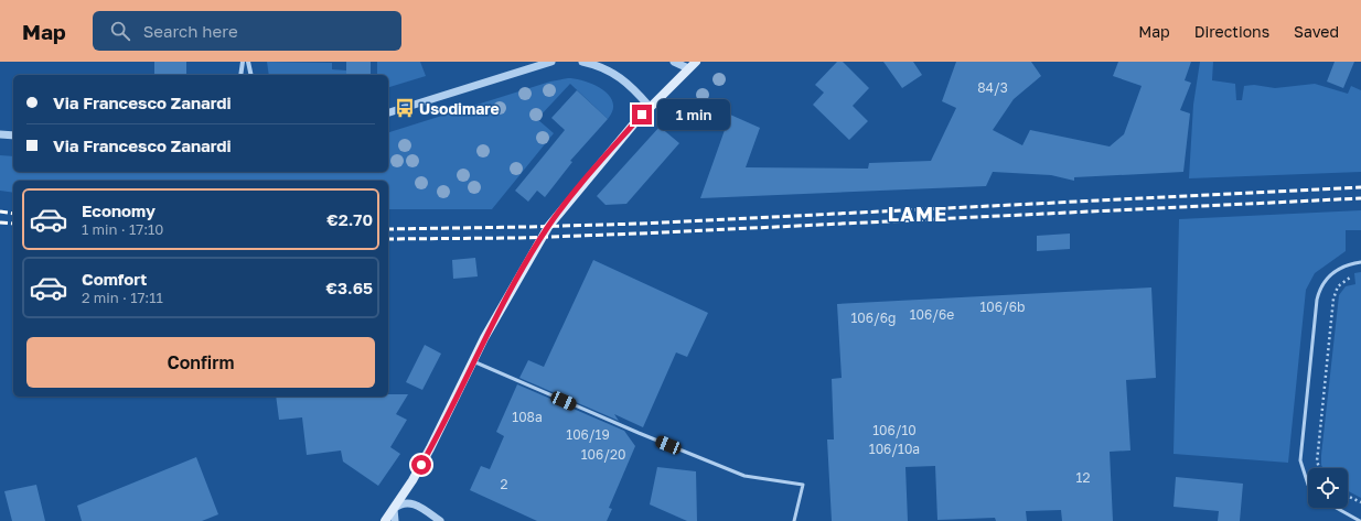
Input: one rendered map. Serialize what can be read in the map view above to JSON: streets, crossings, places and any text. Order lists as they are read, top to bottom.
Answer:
{
  "districts": ["LAME"],
  "places": {
    "bus stop": ["Usodimare"]
  },
  "house_numbers": [
    "84/3",
    "106/6b",
    "106/6e",
    "106/6g",
    "108a",
    "106/10",
    "106/19",
    "106/10a",
    "106/20",
    "12",
    "2"
  ],
  "page": {
    "header": "Map",
    "search": "Search here",
    "nav": ["Map", "Directions", "Saved"],
    "banner": ["Via Francesco Zanardi", "Via Francesco Zanardi"],
    "bubble": "1 min",
    "list": [
      {
        "name": "Economy",
        "note": "1 min · 17:10",
        "value": "€2.70"
      },
      {
        "name": "Comfort",
        "note": "2 min · 17:11",
        "value": "€3.65"
      }
    ],
    "buttons": "Confirm"
  }
}
